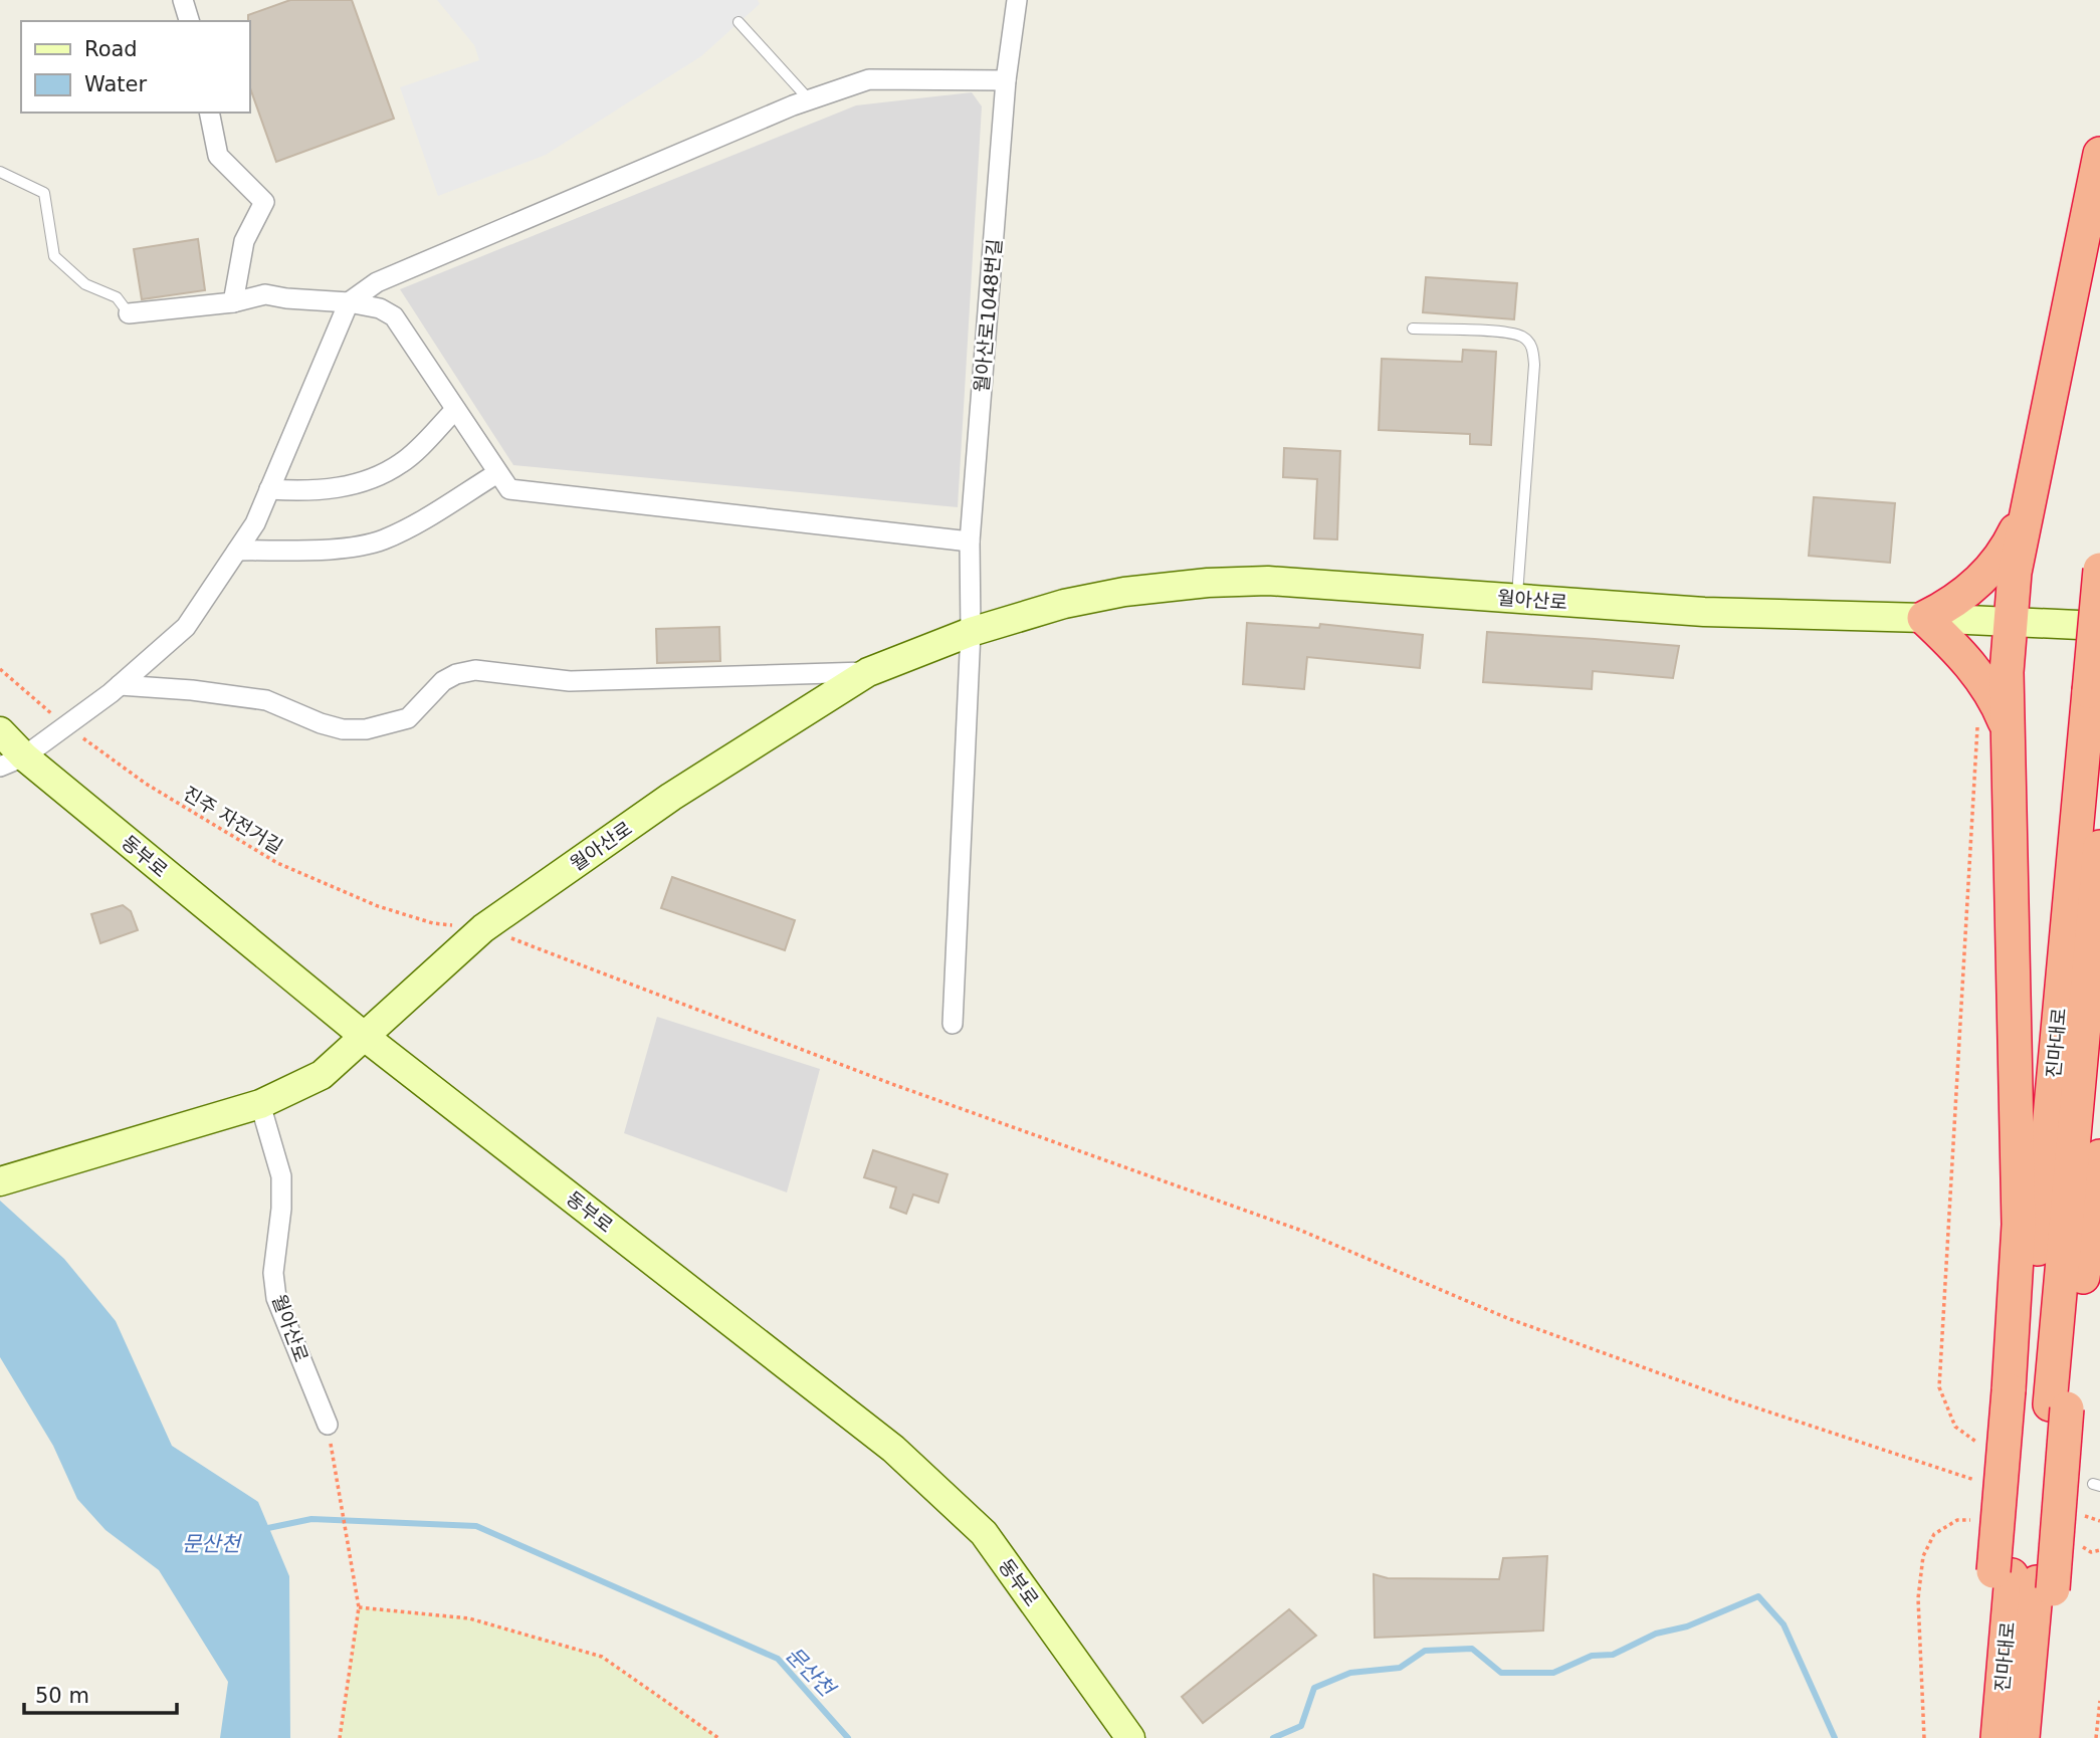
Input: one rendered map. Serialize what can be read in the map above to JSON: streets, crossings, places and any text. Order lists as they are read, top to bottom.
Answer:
{
  "streets": {
    "highway": ["진마대로"],
    "main road": ["월아산로", "동부로"],
    "street": ["월아산로1048번길"],
    "path": ["진주 자전거길"]
  },
  "crossings": [
    ["월아산로1048번길", "월아산로"],
    ["월아산로", "진주 자전거길"],
    ["월아산로", "동부로"]
  ],
  "water": ["문산천"],
  "legend": ["Road", "Water"],
  "scale_bar": "50 m"
}
